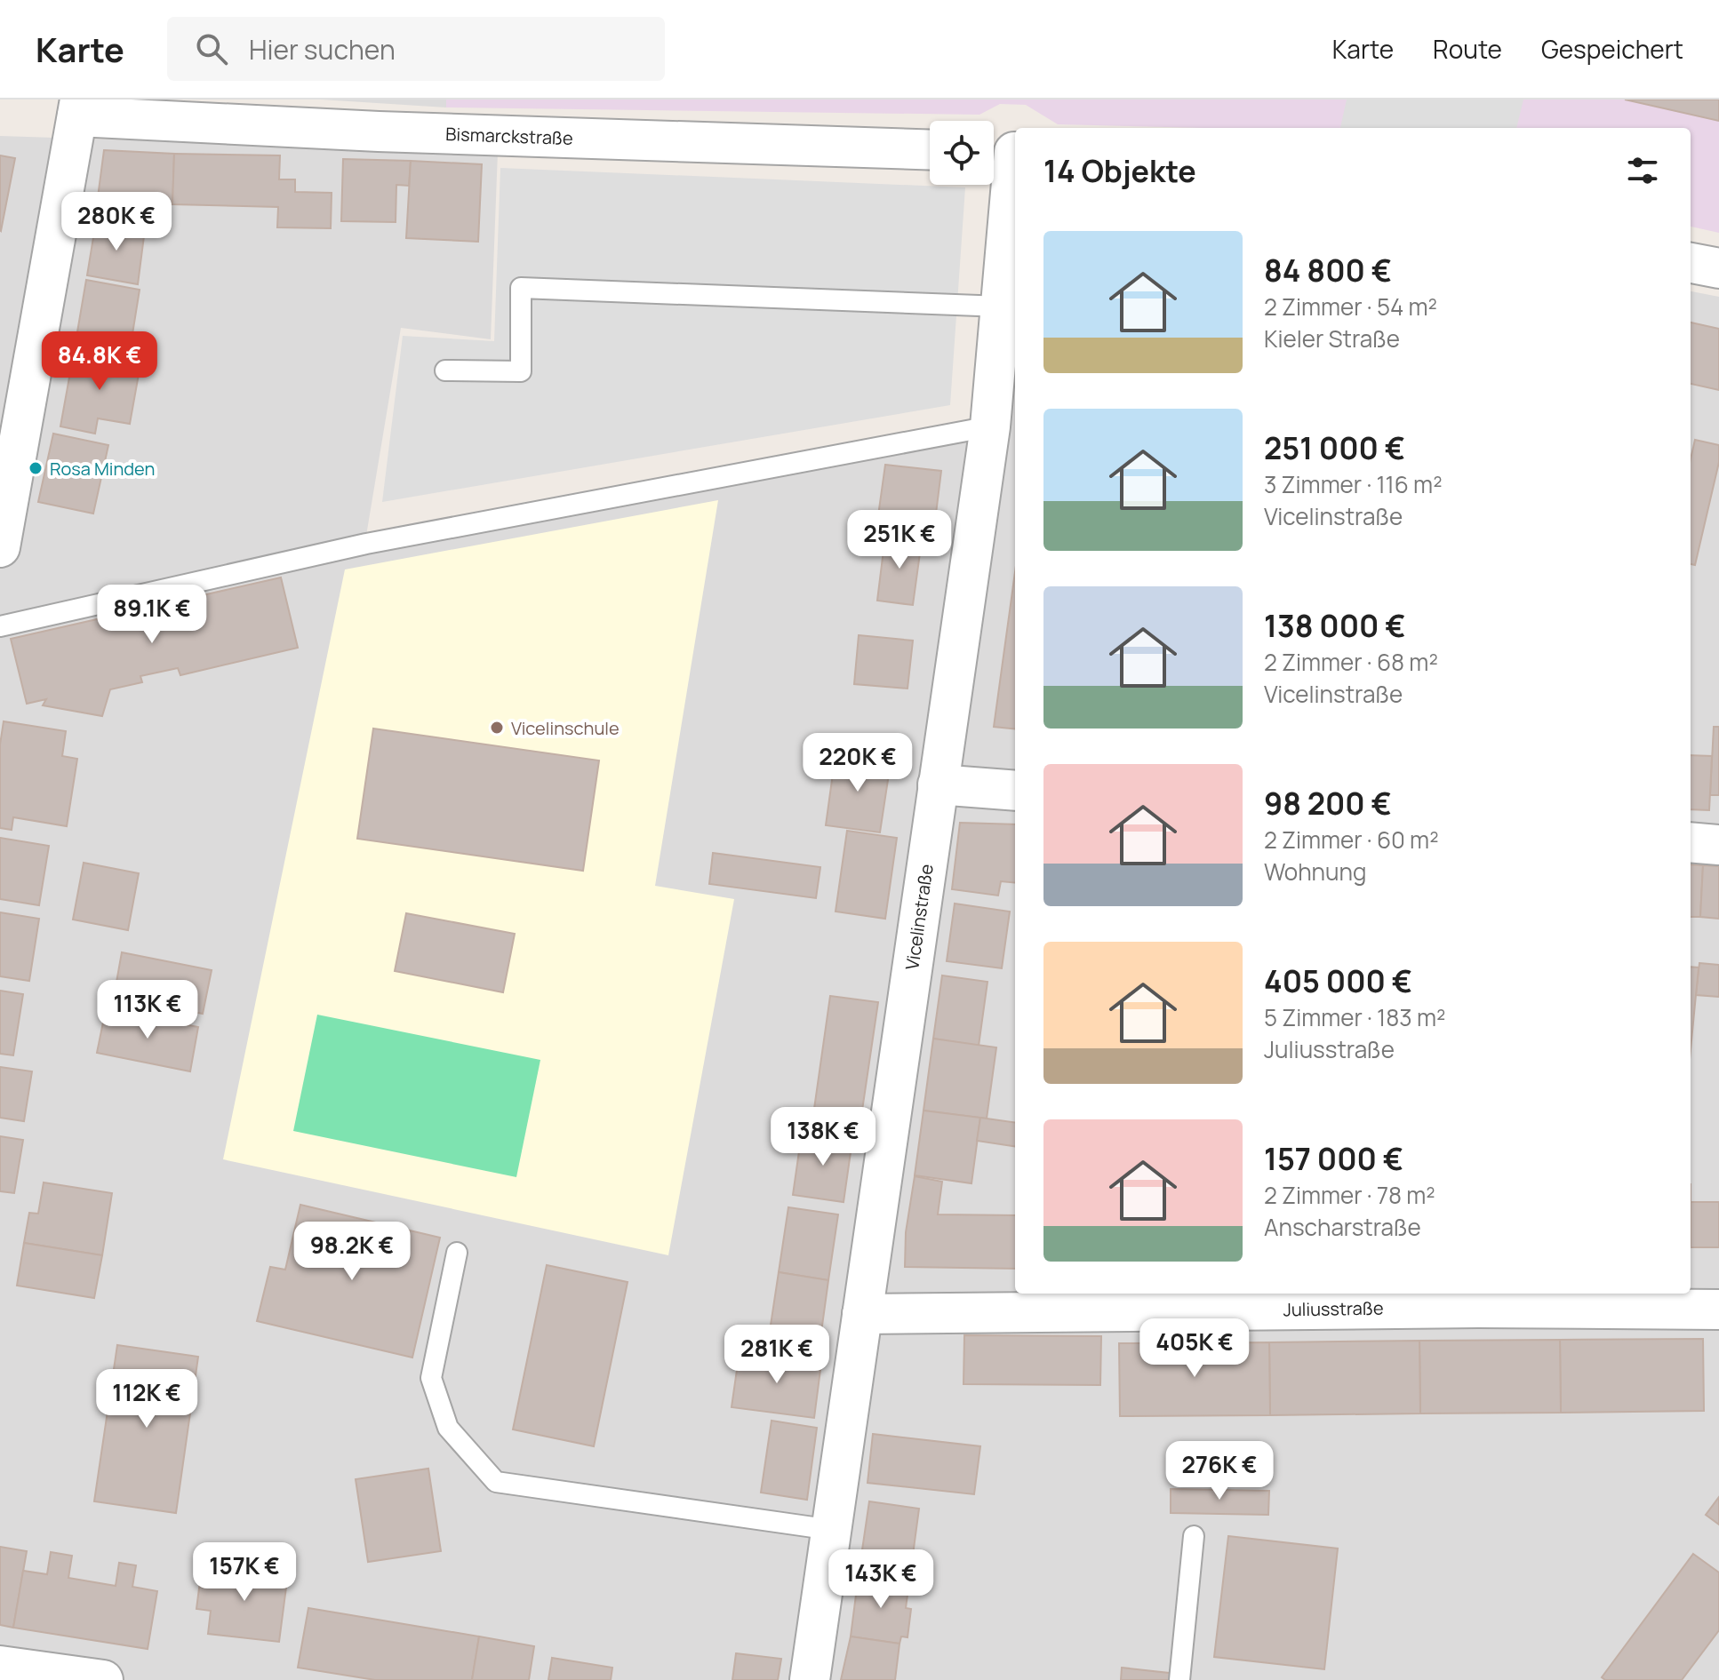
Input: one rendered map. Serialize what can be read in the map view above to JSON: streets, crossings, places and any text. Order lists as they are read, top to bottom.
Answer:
{
  "streets": {
    "street": ["Bismarckstraße", "Vicelinstraße", "Juliusstraße"]
  },
  "crossings": [
    ["Vicelinstraße", "Juliusstraße"]
  ],
  "places": ["Rosa Minden", "Vicelinschule"],
  "page": {
    "header": "Karte",
    "search": "Hier suchen",
    "nav": ["Karte", "Route", "Gespeichert"],
    "heading": "14 Objekte",
    "price": [
      "280K €",
      "84.8K €",
      "251K €",
      "89.1K €",
      "220K €",
      "113K €",
      "138K €",
      "98.2K €",
      "405K €",
      "281K €",
      "112K €",
      "276K €",
      "157K €",
      "143K €"
    ],
    "list": [
      {
        "name": "84 800 €",
        "note": "2 Zimmer · 54 m² · Kieler Straße"
      },
      {
        "name": "251 000 €",
        "note": "3 Zimmer · 116 m² · Vicelinstraße"
      },
      {
        "name": "138 000 €",
        "note": "2 Zimmer · 68 m² · Vicelinstraße"
      },
      {
        "name": "98 200 €",
        "note": "2 Zimmer · 60 m² · Wohnung"
      },
      {
        "name": "405 000 €",
        "note": "5 Zimmer · 183 m² · Juliusstraße"
      },
      {
        "name": "157 000 €",
        "note": "2 Zimmer · 78 m² · Anscharstraße"
      }
    ]
  }
}
